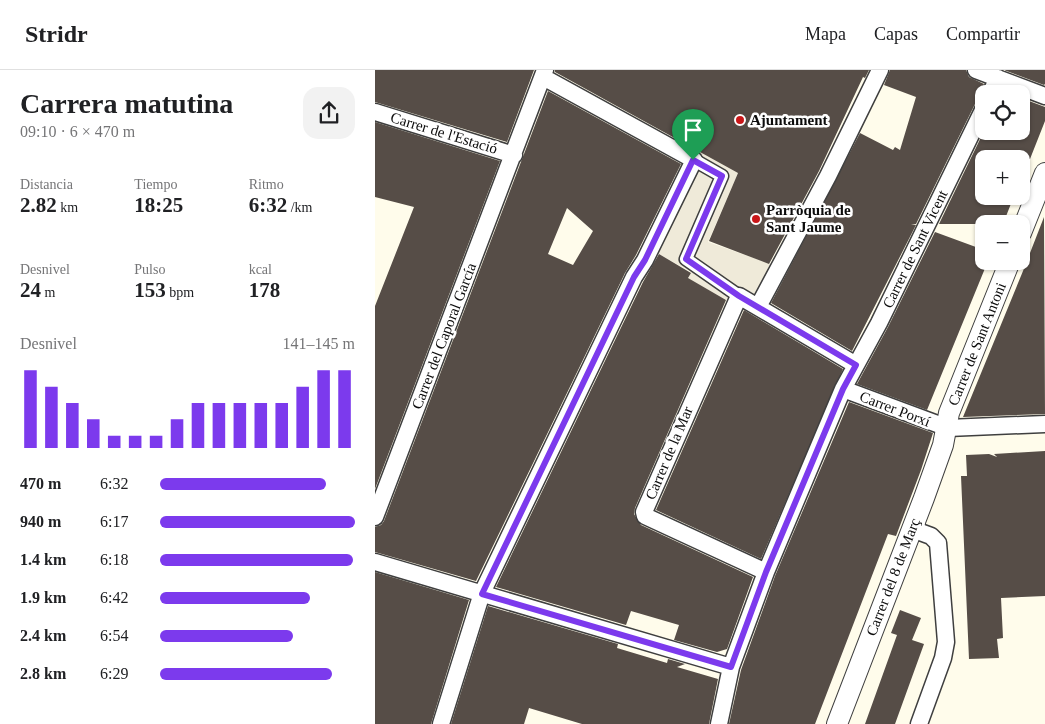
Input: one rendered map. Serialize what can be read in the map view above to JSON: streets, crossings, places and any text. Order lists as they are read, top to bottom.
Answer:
{
  "streets": {
    "street": [
      "Carrer de l'Estació",
      "Carrer de Sant Vicent",
      "Carrer del Caporal García",
      "Carrer de Sant Antoni",
      "Carrer Porxí",
      "Carrer de la Mar",
      "Carrer del 8 de Març"
    ]
  },
  "crossings": [
    ["Carrer de l'Estació", "Carrer del Caporal García"],
    ["Carrer de Sant Vicent", "Carrer Porxí"],
    ["Carrer de Sant Vicent", "Carrer de la Mar"],
    ["Carrer de Sant Antoni", "Carrer Porxí"],
    ["Carrer de Sant Antoni", "Carrer del 8 de Març"],
    ["Carrer Porxí", "Carrer del 8 de Març"]
  ],
  "places": ["Ajuntament", "Parròquia de Sant Jaume"],
  "page": {
    "header": "Stridr",
    "nav": ["Mapa", "Capas", "Compartir"],
    "heading": ["Carrera matutina", "09:10 · 6 × 470 m"],
    "map_buttons": ["+", "−"],
    "stats": [
      ["Distancia", "2.82 km"],
      ["Tiempo", "18:25"],
      ["Ritmo", "6:32 /km"],
      ["Desnivel", "24 m"],
      ["Pulso", "153 bpm"],
      ["kcal", "178"]
    ],
    "chart": ["Desnivel", "141–145 m"],
    "list": [
      {
        "name": "470 m",
        "note": "6:32"
      },
      {
        "name": "940 m",
        "note": "6:17"
      },
      {
        "name": "1.4 km",
        "note": "6:18"
      },
      {
        "name": "1.9 km",
        "note": "6:42"
      },
      {
        "name": "2.4 km",
        "note": "6:54"
      },
      {
        "name": "2.8 km",
        "note": "6:29"
      }
    ]
  }
}
